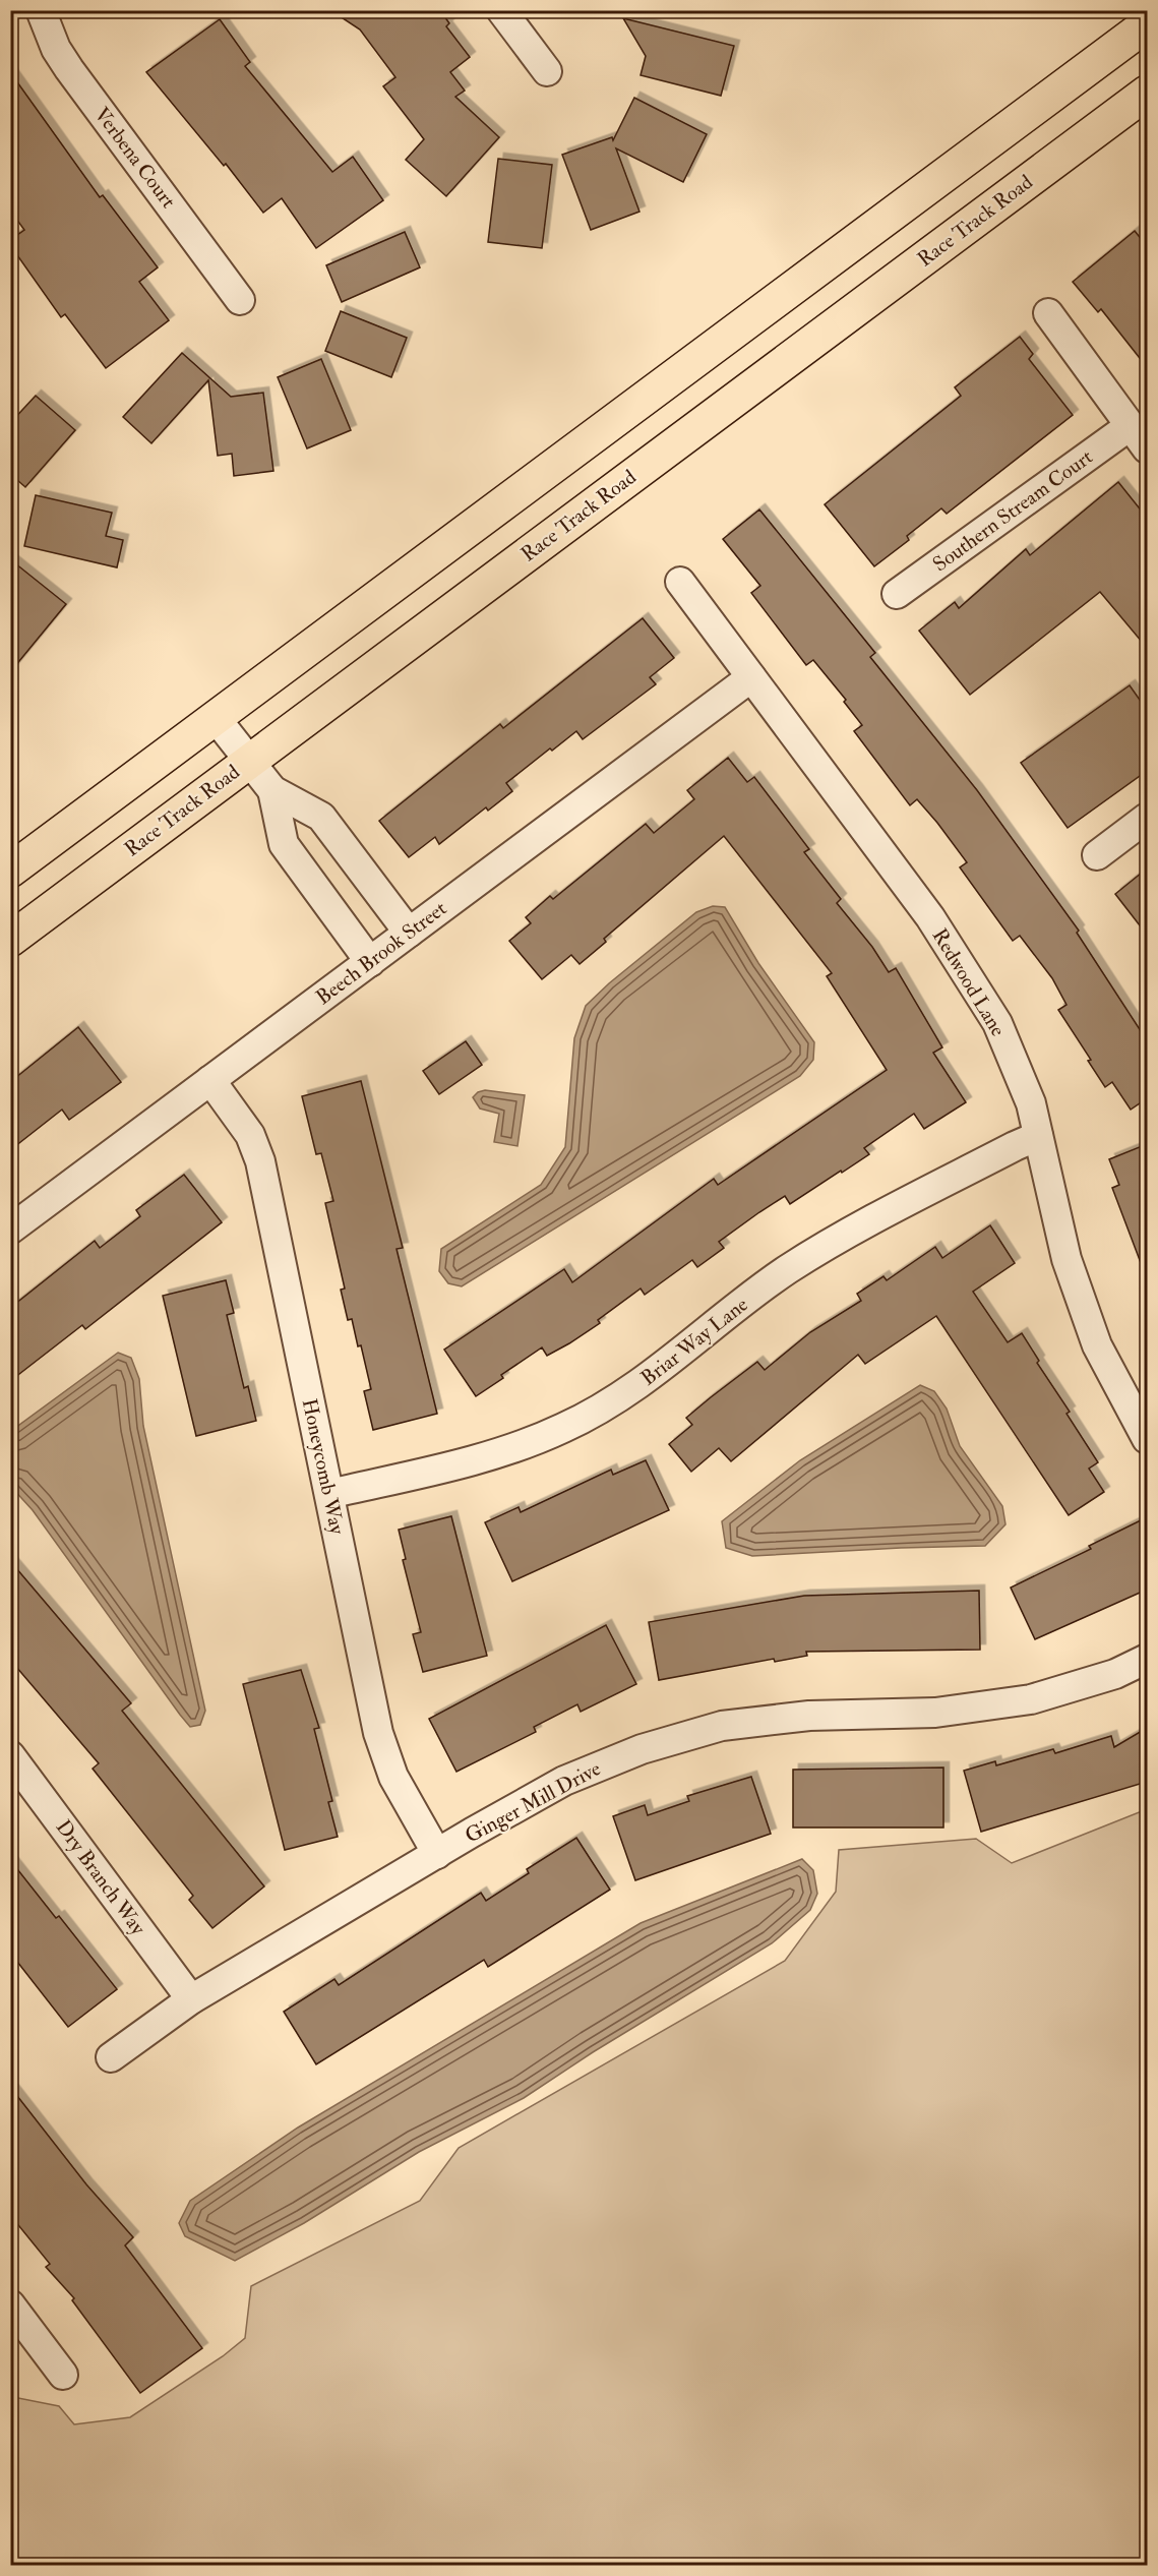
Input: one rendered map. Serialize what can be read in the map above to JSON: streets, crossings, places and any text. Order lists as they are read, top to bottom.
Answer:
{
  "streets": {
    "main road": ["Race Track Road"],
    "street": [
      "Verbena Court",
      "Southern Stream Court",
      "Beech Brook Street",
      "Redwood Lane",
      "Briar Way Lane",
      "Honeycomb Way",
      "Ginger Mill Drive",
      "Dry Branch Way"
    ]
  },
  "crossings": [
    ["Beech Brook Street", "Redwood Lane"],
    ["Beech Brook Street", "Honeycomb Way"],
    ["Redwood Lane", "Briar Way Lane"],
    ["Briar Way Lane", "Honeycomb Way"],
    ["Honeycomb Way", "Ginger Mill Drive"],
    ["Ginger Mill Drive", "Dry Branch Way"]
  ]
}
